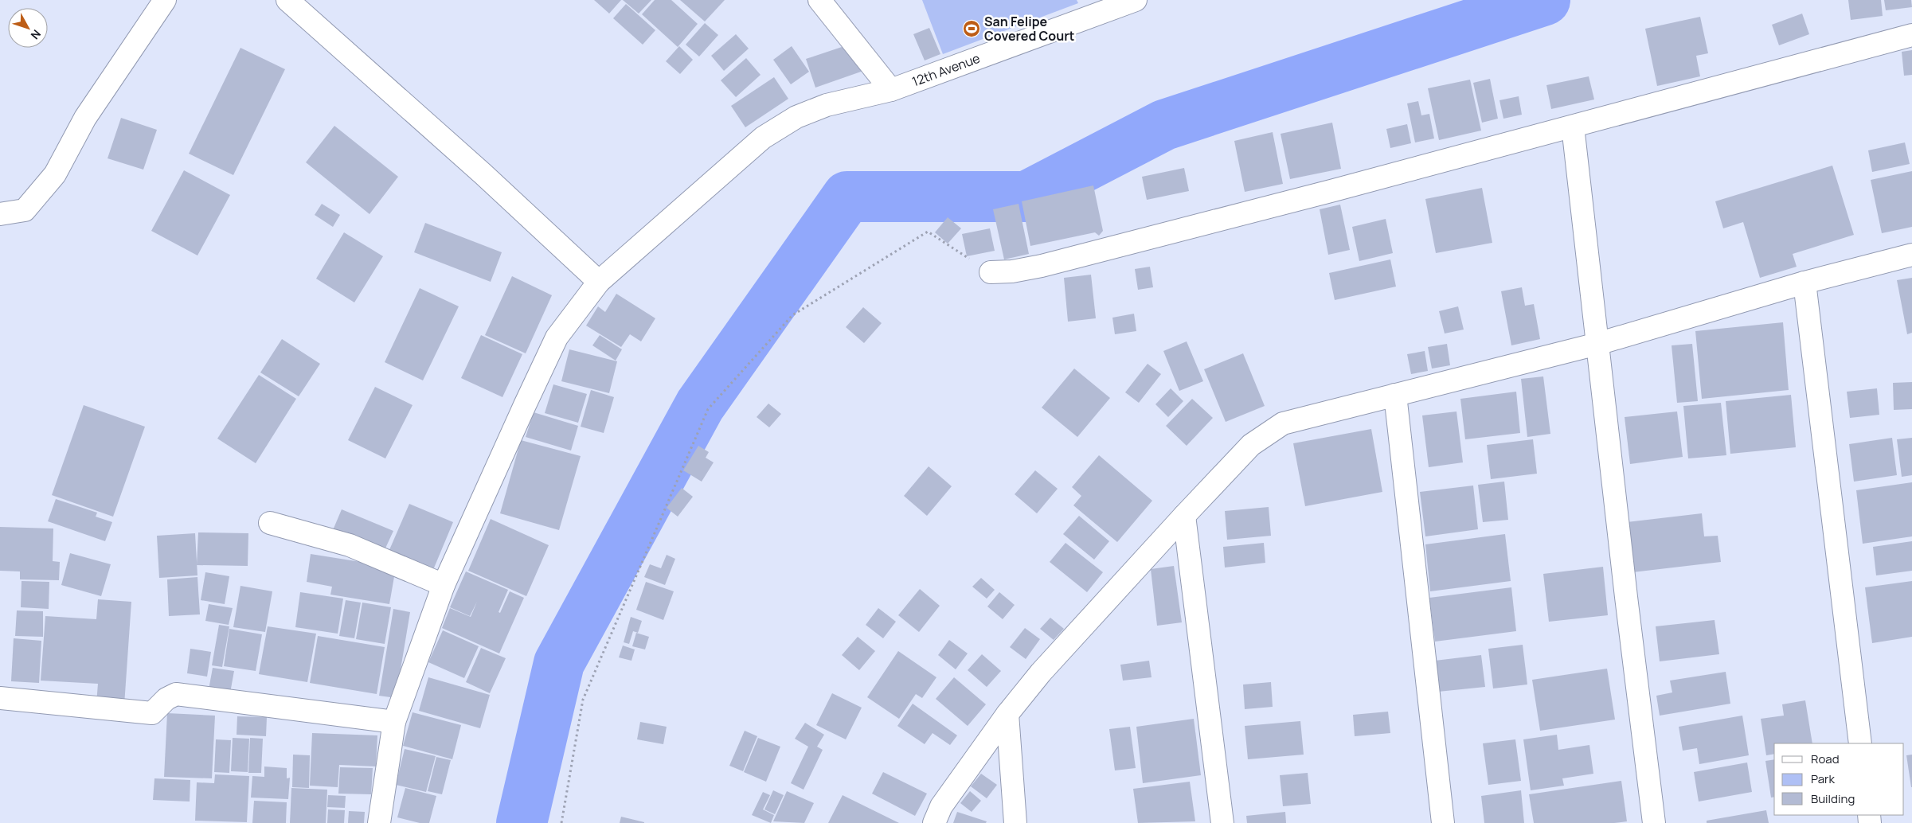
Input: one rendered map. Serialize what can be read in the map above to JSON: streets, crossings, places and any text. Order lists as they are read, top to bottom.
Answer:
{
  "streets": {
    "street": ["12th Avenue"]
  },
  "places": {
    "sports": ["San Felipe Covered Court"]
  },
  "legend": ["Road", "Park", "Building"],
  "north": "bottom right"
}
